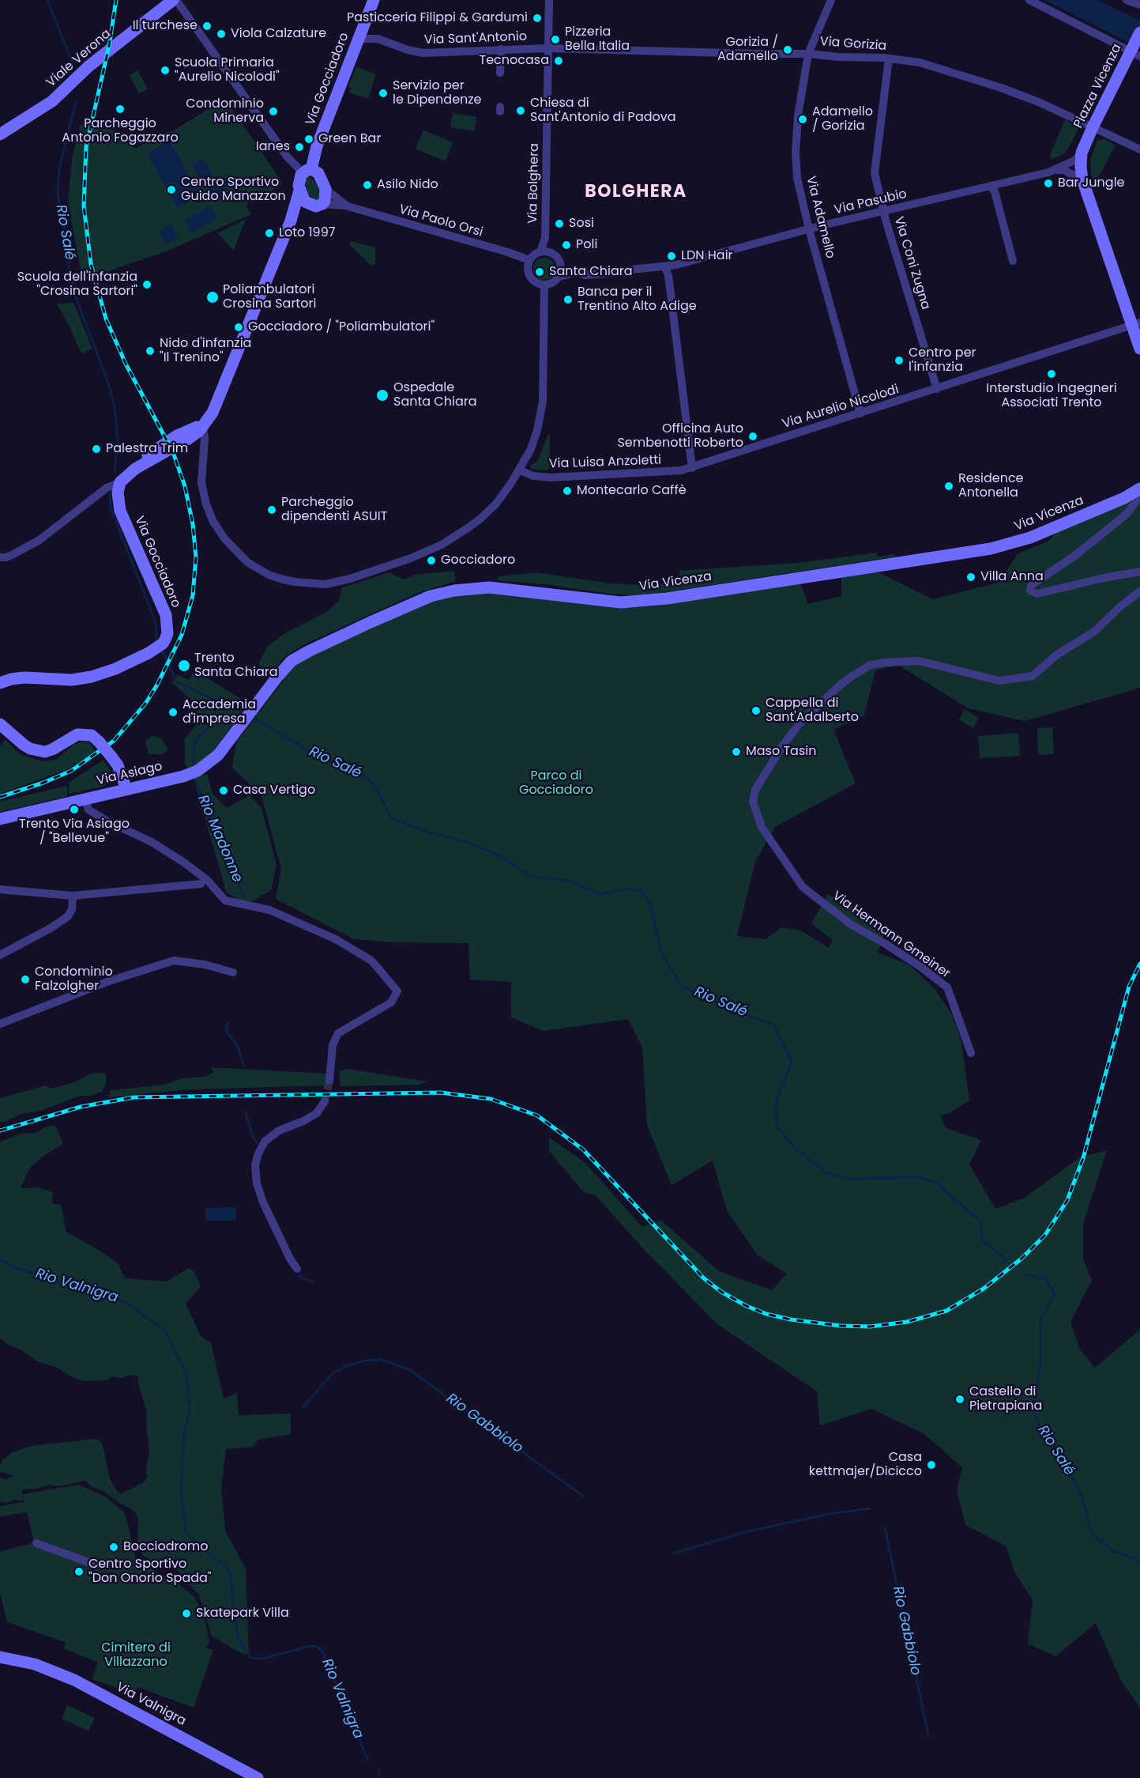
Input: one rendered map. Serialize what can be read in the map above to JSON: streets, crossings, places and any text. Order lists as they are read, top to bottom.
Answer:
{
  "streets": {
    "main road": [
      "Viale Verona",
      "Via Gocciadoro",
      "Piazza Vicenza",
      "Via Vicenza",
      "Via Asiago",
      "Via Valnigra"
    ],
    "street": [
      "Via Sant'Antonio",
      "Via Gorizia",
      "Via Bolghera",
      "Via Pasubio",
      "Via Adamello",
      "Via Paolo Orsi",
      "Via Coni Zugna",
      "Via Aurelio Nicolodi",
      "Via Luisa Anzoletti",
      "Via Hermann Gmeiner"
    ]
  },
  "crossings": [
    ["Via Sant'Antonio", "Via Gorizia"],
    ["Via Sant'Antonio", "Via Gocciadoro"],
    ["Via Sant'Antonio", "Via Bolghera"],
    ["Via Gorizia", "Piazza Vicenza"],
    ["Via Gorizia", "Via Bolghera"],
    ["Via Gorizia", "Via Adamello"],
    ["Via Gorizia", "Via Coni Zugna"],
    ["Via Gocciadoro", "Via Paolo Orsi"],
    ["Piazza Vicenza", "Via Pasubio"],
    ["Via Bolghera", "Via Pasubio"],
    ["Via Bolghera", "Via Paolo Orsi"],
    ["Via Pasubio", "Via Adamello"],
    ["Via Pasubio", "Via Paolo Orsi"],
    ["Via Pasubio", "Via Coni Zugna"],
    ["Via Adamello", "Via Aurelio Nicolodi"],
    ["Via Coni Zugna", "Via Aurelio Nicolodi"],
    ["Via Aurelio Nicolodi", "Via Luisa Anzoletti"],
    ["Via Vicenza", "Via Asiago"]
  ],
  "districts": ["BOLGHERA"],
  "water": [
    "Rio Salé",
    "Rio Madonne",
    "Rio Valnigra",
    "Rio Gabbiolo"
  ],
  "parks": ["Parco di Gocciadoro", "Cimitero di Villazzano"],
  "places": [
    "Pasticceria Filippi & Gardumi",
    "Il turchese",
    "Viola Calzature",
    "Pizzeria Bella Italia",
    "Gorizia / Adamello",
    "Tecnocasa",
    "Scuola Primaria \"Aurelio Nicolodi\"",
    "Servizio per le Dipendenze",
    "Parcheggio Antonio Fogazzaro",
    "Chiesa di Sant'Antonio di Padova",
    "Condominio Minerva",
    "Adamello / Gorizia",
    "Green Bar",
    "Ianes",
    "Bar Jungle",
    "Asilo Nido",
    "Centro Sportivo Guido Manazzon",
    "Sosi",
    "Loto 1997",
    "Poli",
    "LDN Hair",
    "Santa Chiara",
    "Scuola dell'infanzia \"Crosina Sartori\"",
    "Poliambulatori Crosina Sartori",
    "Banca per il Trentino Alto Adige",
    "Gocciadoro / \"Poliambulatori\"",
    "Nido d'infanzia \"Il Trenino\"",
    "Centro per l'infanzia",
    "Interstudio Ingegneri Associati Trento",
    "Ospedale Santa Chiara",
    "Officina Auto Sembenotti Roberto",
    "Palestra Trim",
    "Residence Antonella",
    "Montecarlo Caffè",
    "Parcheggio dipendenti ASUIT",
    "Gocciadoro",
    "Villa Anna",
    "Trento Santa Chiara",
    "Cappella di Sant'Adalberto",
    "Accademia d'impresa",
    "Maso Tasin",
    "Casa Vertigo",
    "Trento Via Asiago / \"Bellevue\"",
    "Condominio Falzolgher",
    "Castello di Pietrapiana",
    "Casa kettmajer/Dicicco",
    "Bocciodromo",
    "Centro Sportivo \"Don Onorio Spada\"",
    "Skatepark Villa"
  ]
}
